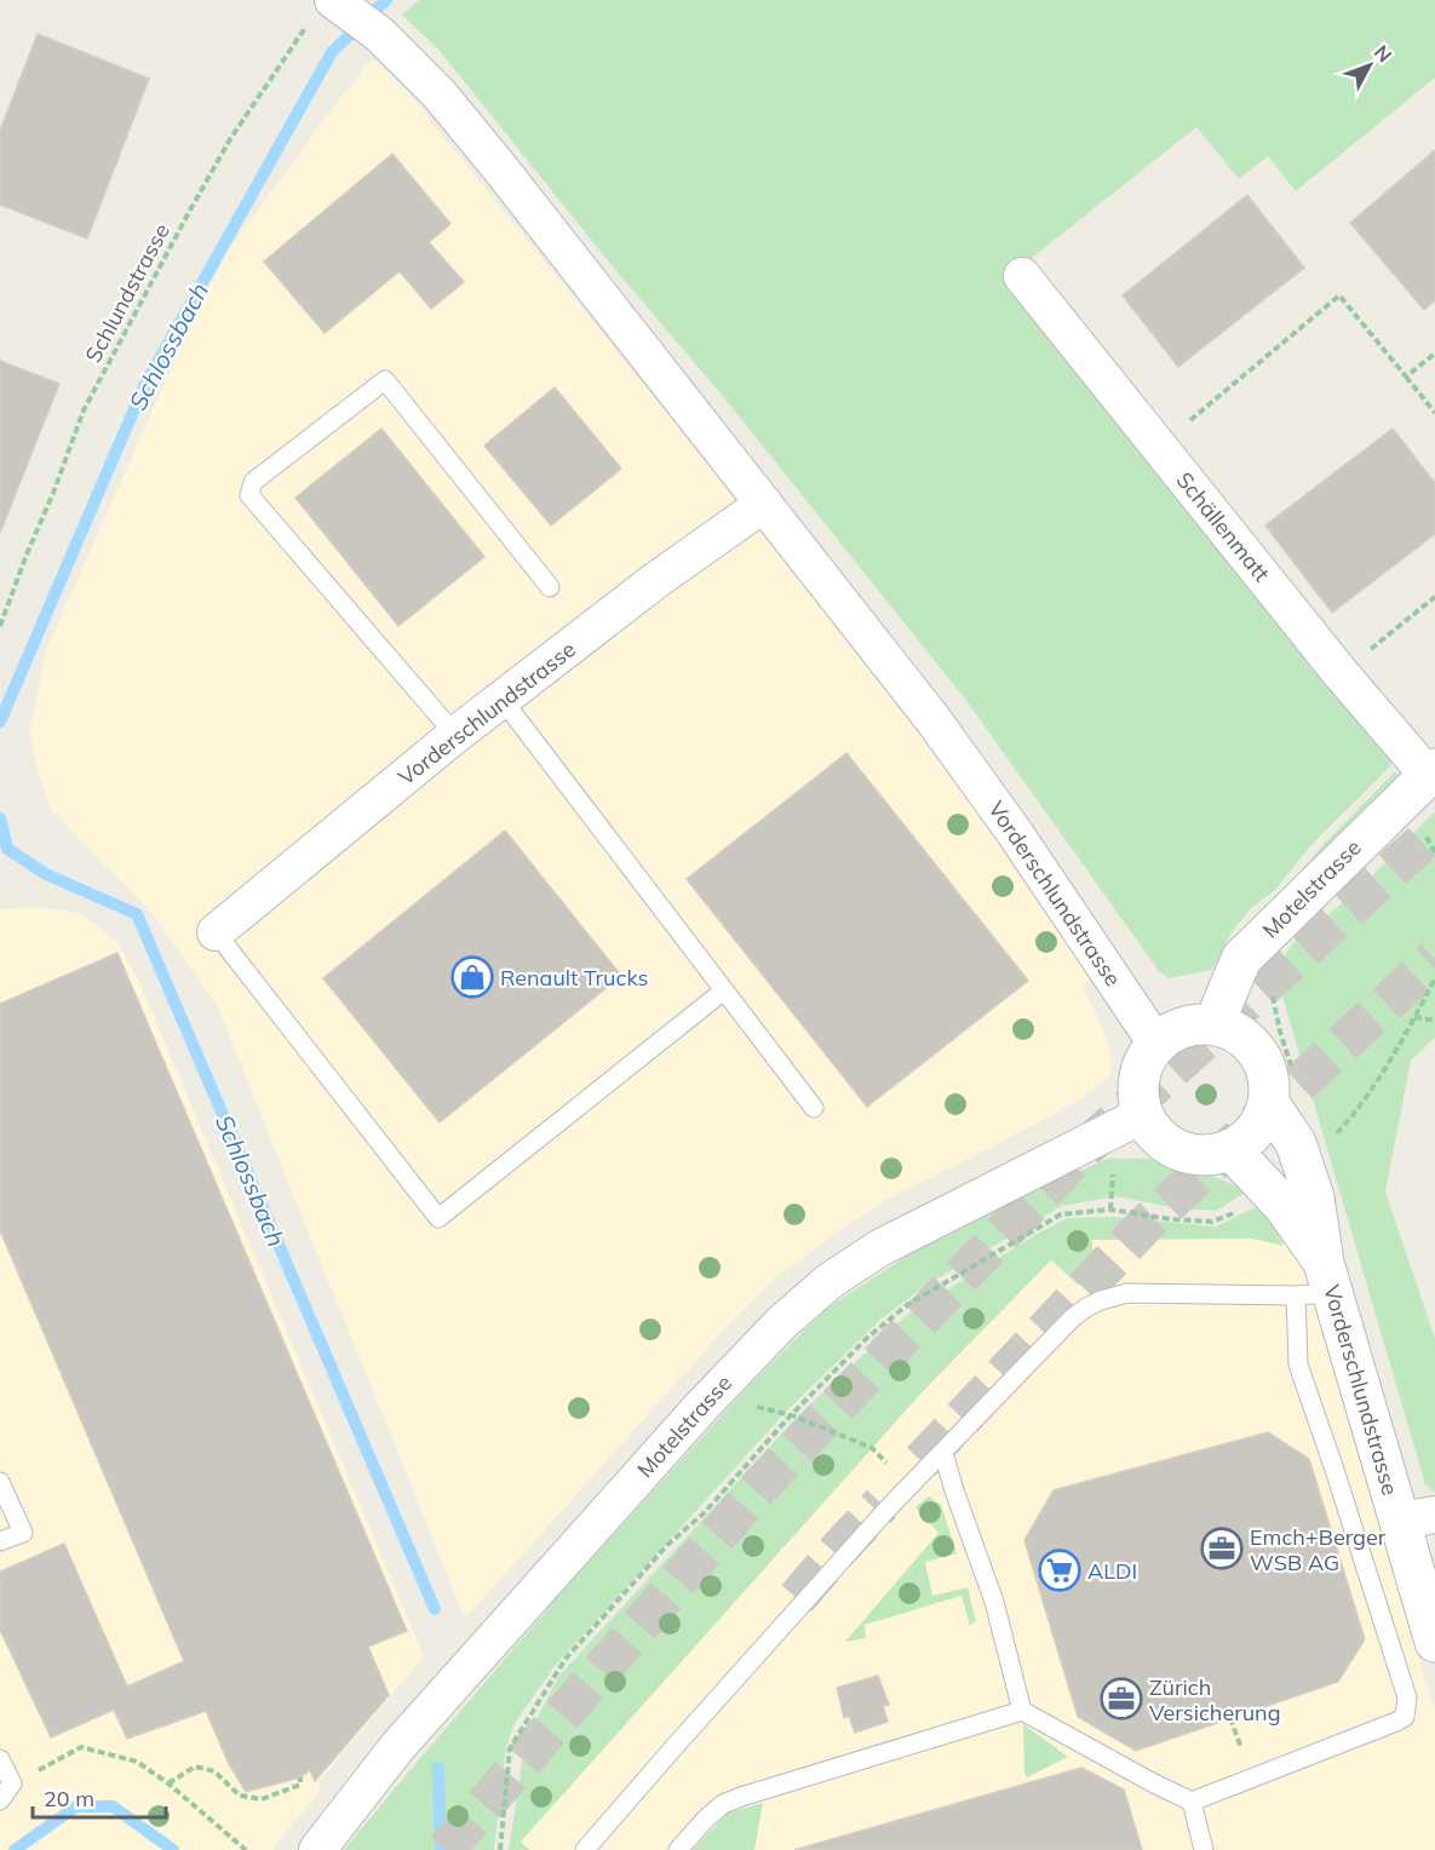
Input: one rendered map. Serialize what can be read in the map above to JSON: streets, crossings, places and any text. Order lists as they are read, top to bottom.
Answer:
{
  "streets": {
    "street": ["Schällenmatt", "Vorderschlundstrasse", "Motelstrasse"],
    "path": ["Schlundstrasse"]
  },
  "crossings": [
    ["Schlundstrasse", "Vorderschlundstrasse"],
    ["Schällenmatt", "Motelstrasse"],
    ["Vorderschlundstrasse", "Motelstrasse"]
  ],
  "water": ["Schlossbach"],
  "places": {
    "shop": ["Renault Trucks"],
    "office": ["Emch+Berger WSB AG", "Zürich Versicherung"],
    "supermarket": ["ALDI"]
  },
  "scale_bar": "20 m",
  "north": "top right"
}
